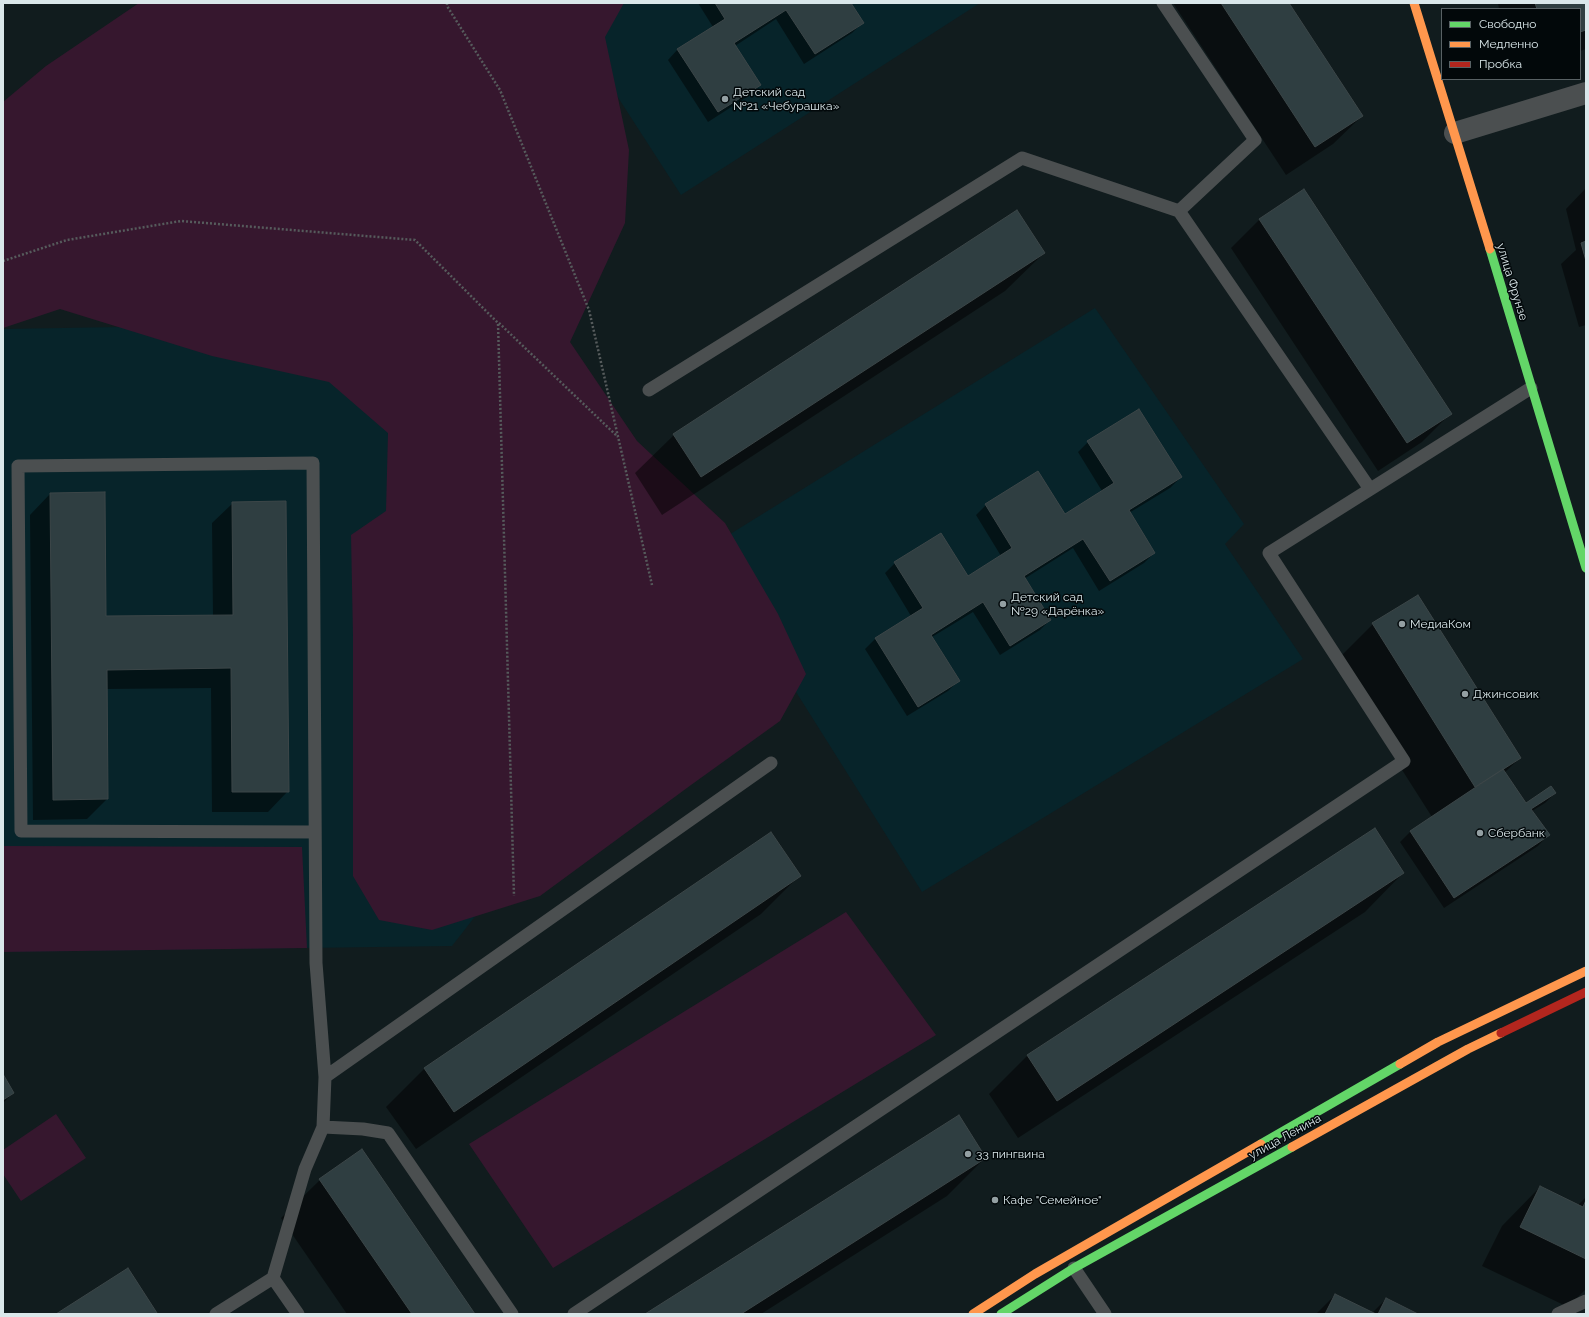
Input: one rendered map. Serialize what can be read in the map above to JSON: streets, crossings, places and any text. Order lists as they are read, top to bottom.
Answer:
{
  "streets": {
    "main road": ["улица Фрунзе", "улица Ленина"]
  },
  "places": [
    "Детский сад №21 «Чебурашка»",
    "Детский сад №29 «Дарёнка»",
    "МедиаКом",
    "Джинсовик",
    "Сбербанк",
    "33 пингвина",
    "Кафе \"Семейное\""
  ],
  "legend": ["Свободно", "Медленно", "Пробка"]
}
